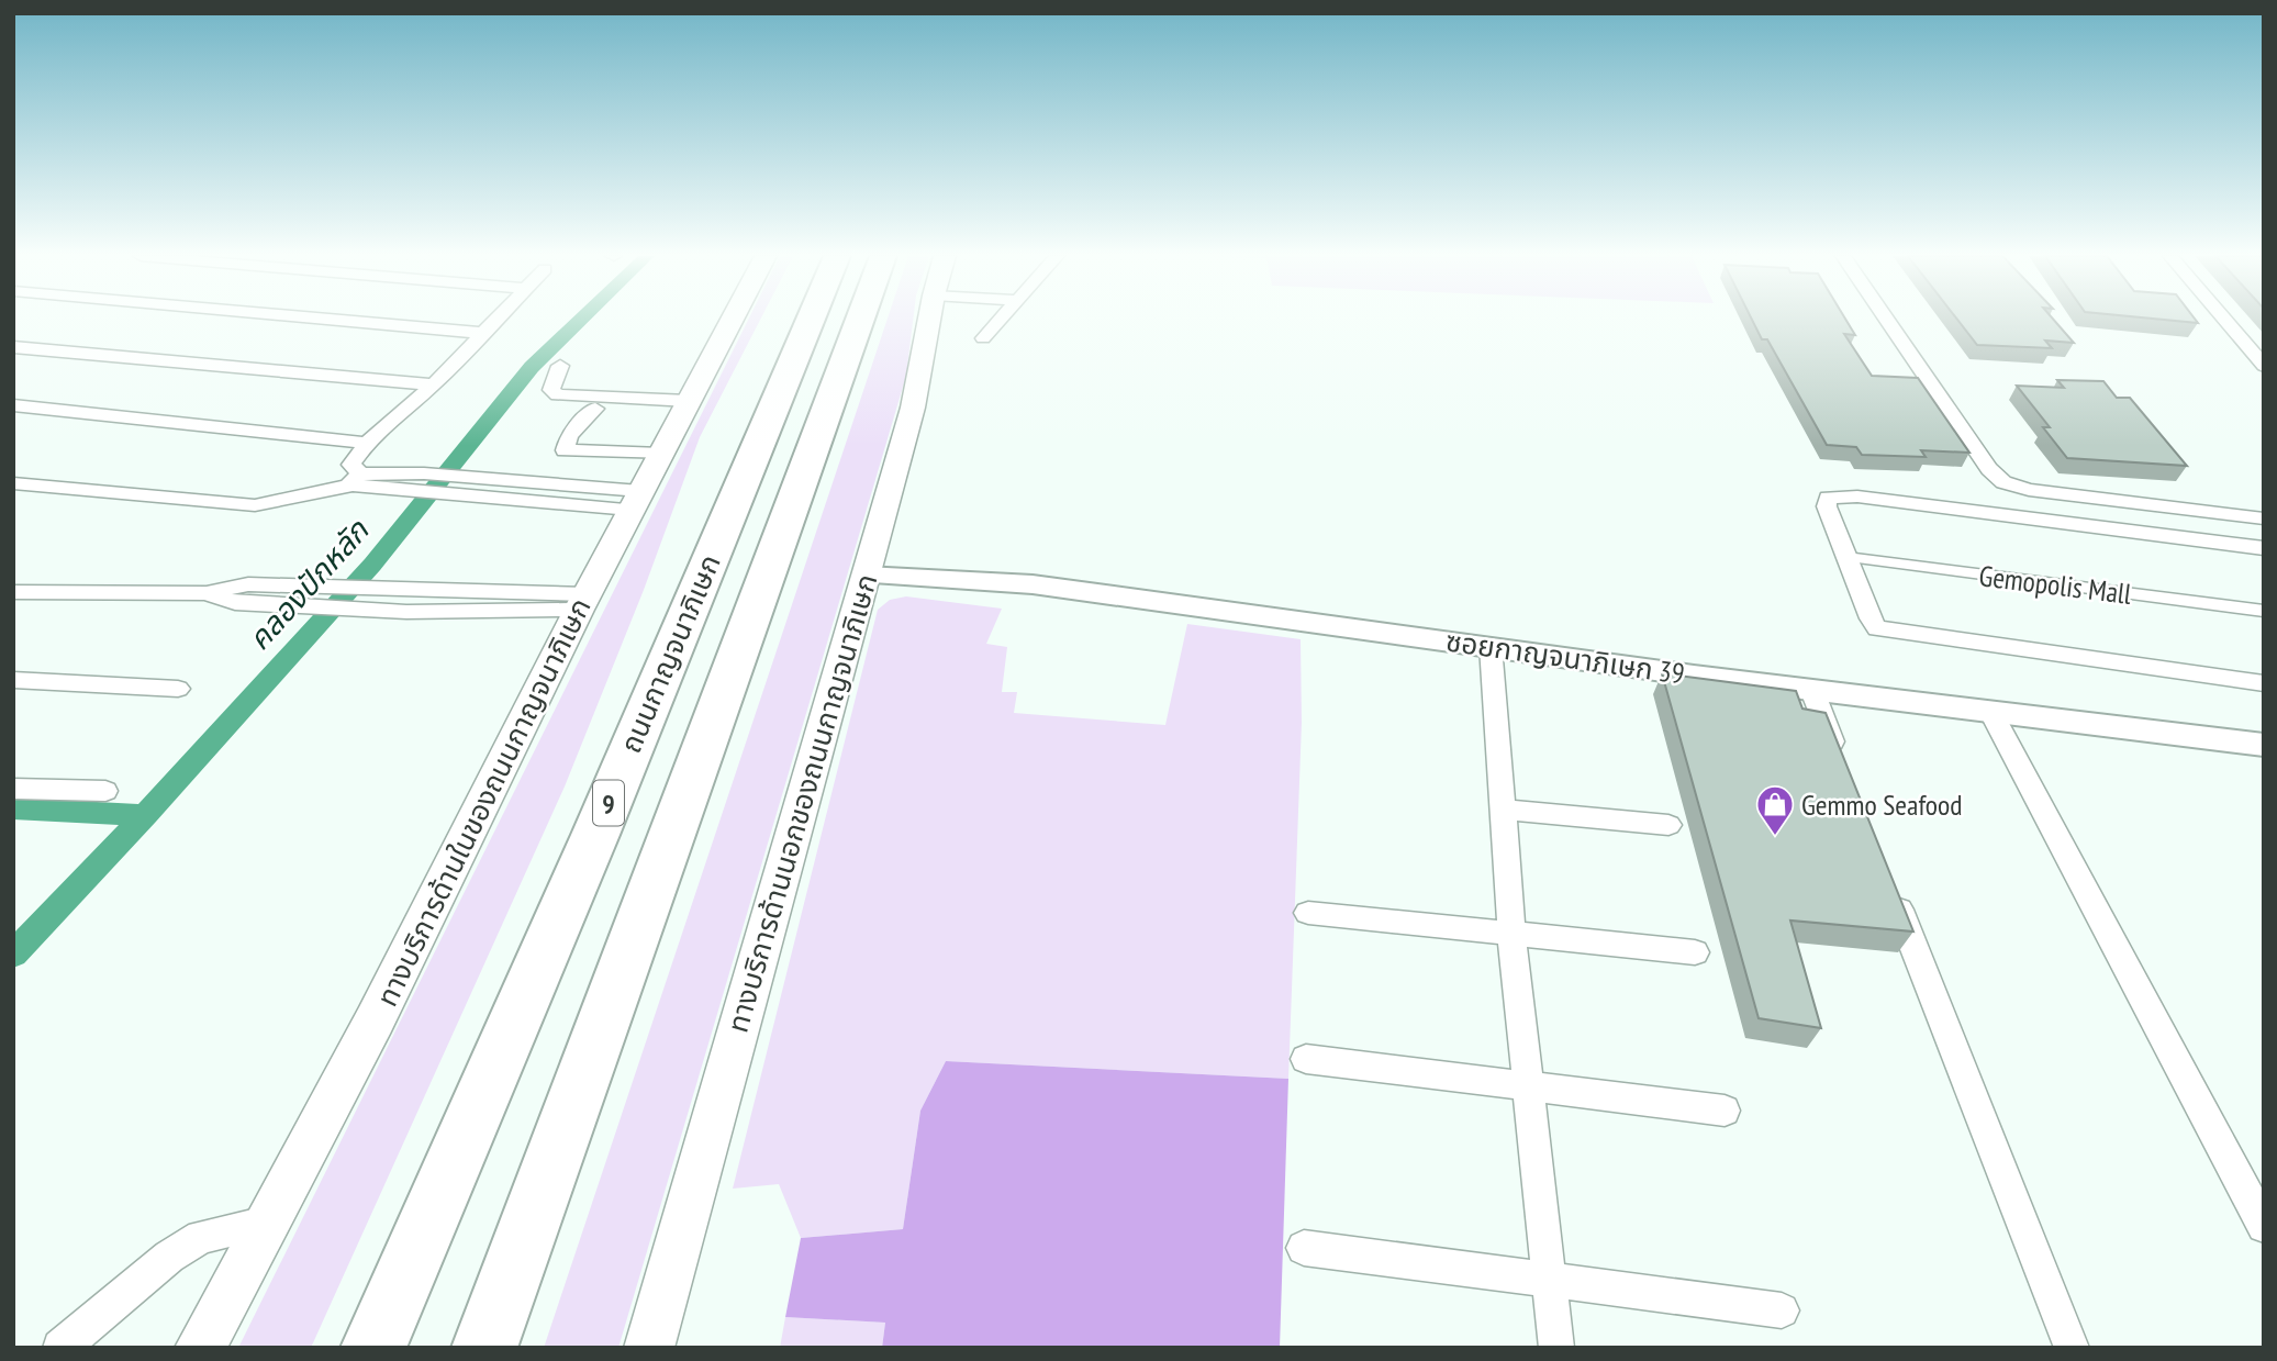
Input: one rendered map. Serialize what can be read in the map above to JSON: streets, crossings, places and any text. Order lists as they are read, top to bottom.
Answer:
{
  "streets": {
    "highway": ["ถนนกาญจนาภิเษก", "9"],
    "main road": ["ทางบริการด้านในของถนนกาญจนาภิเษก", "ทางบริการด้านนอกของถนนกาญจนาภิเษก"],
    "street": ["Gemopolis Mall", "ซอยกาญจนาภิเษก 39"]
  },
  "crossings": [
    ["ซอยกาญจนาภิเษก 39", "ทางบริการด้านนอกของถนนกาญจนาภิเษก"]
  ],
  "water": ["คลองปักหลัก"],
  "places": {
    "shop": ["Gemmo Seafood"]
  }
}
